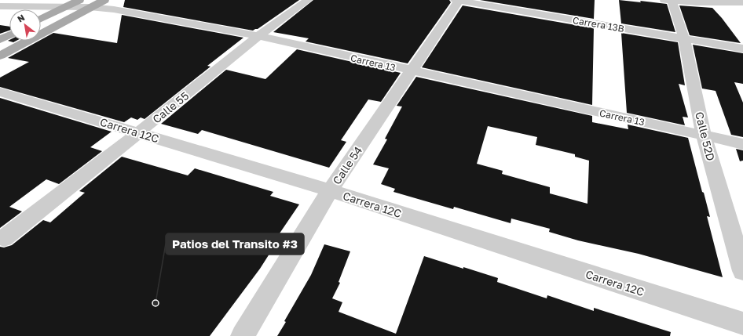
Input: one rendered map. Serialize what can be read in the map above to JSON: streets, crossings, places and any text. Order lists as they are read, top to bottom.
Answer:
{
  "streets": {
    "street": [
      "Carrera 13B",
      "Carrera 13",
      "Calle 55",
      "Carrera 12C",
      "Calle 52D",
      "Calle 54"
    ]
  },
  "crossings": [
    ["Carrera 13B", "Calle 52D"],
    ["Carrera 13B", "Calle 54"],
    ["Carrera 13", "Calle 55"],
    ["Carrera 13", "Calle 52D"],
    ["Carrera 13", "Calle 54"],
    ["Calle 55", "Carrera 12C"],
    ["Carrera 12C", "Calle 54"]
  ],
  "places": ["Patios del Transito #3"],
  "north": "top left"
}
